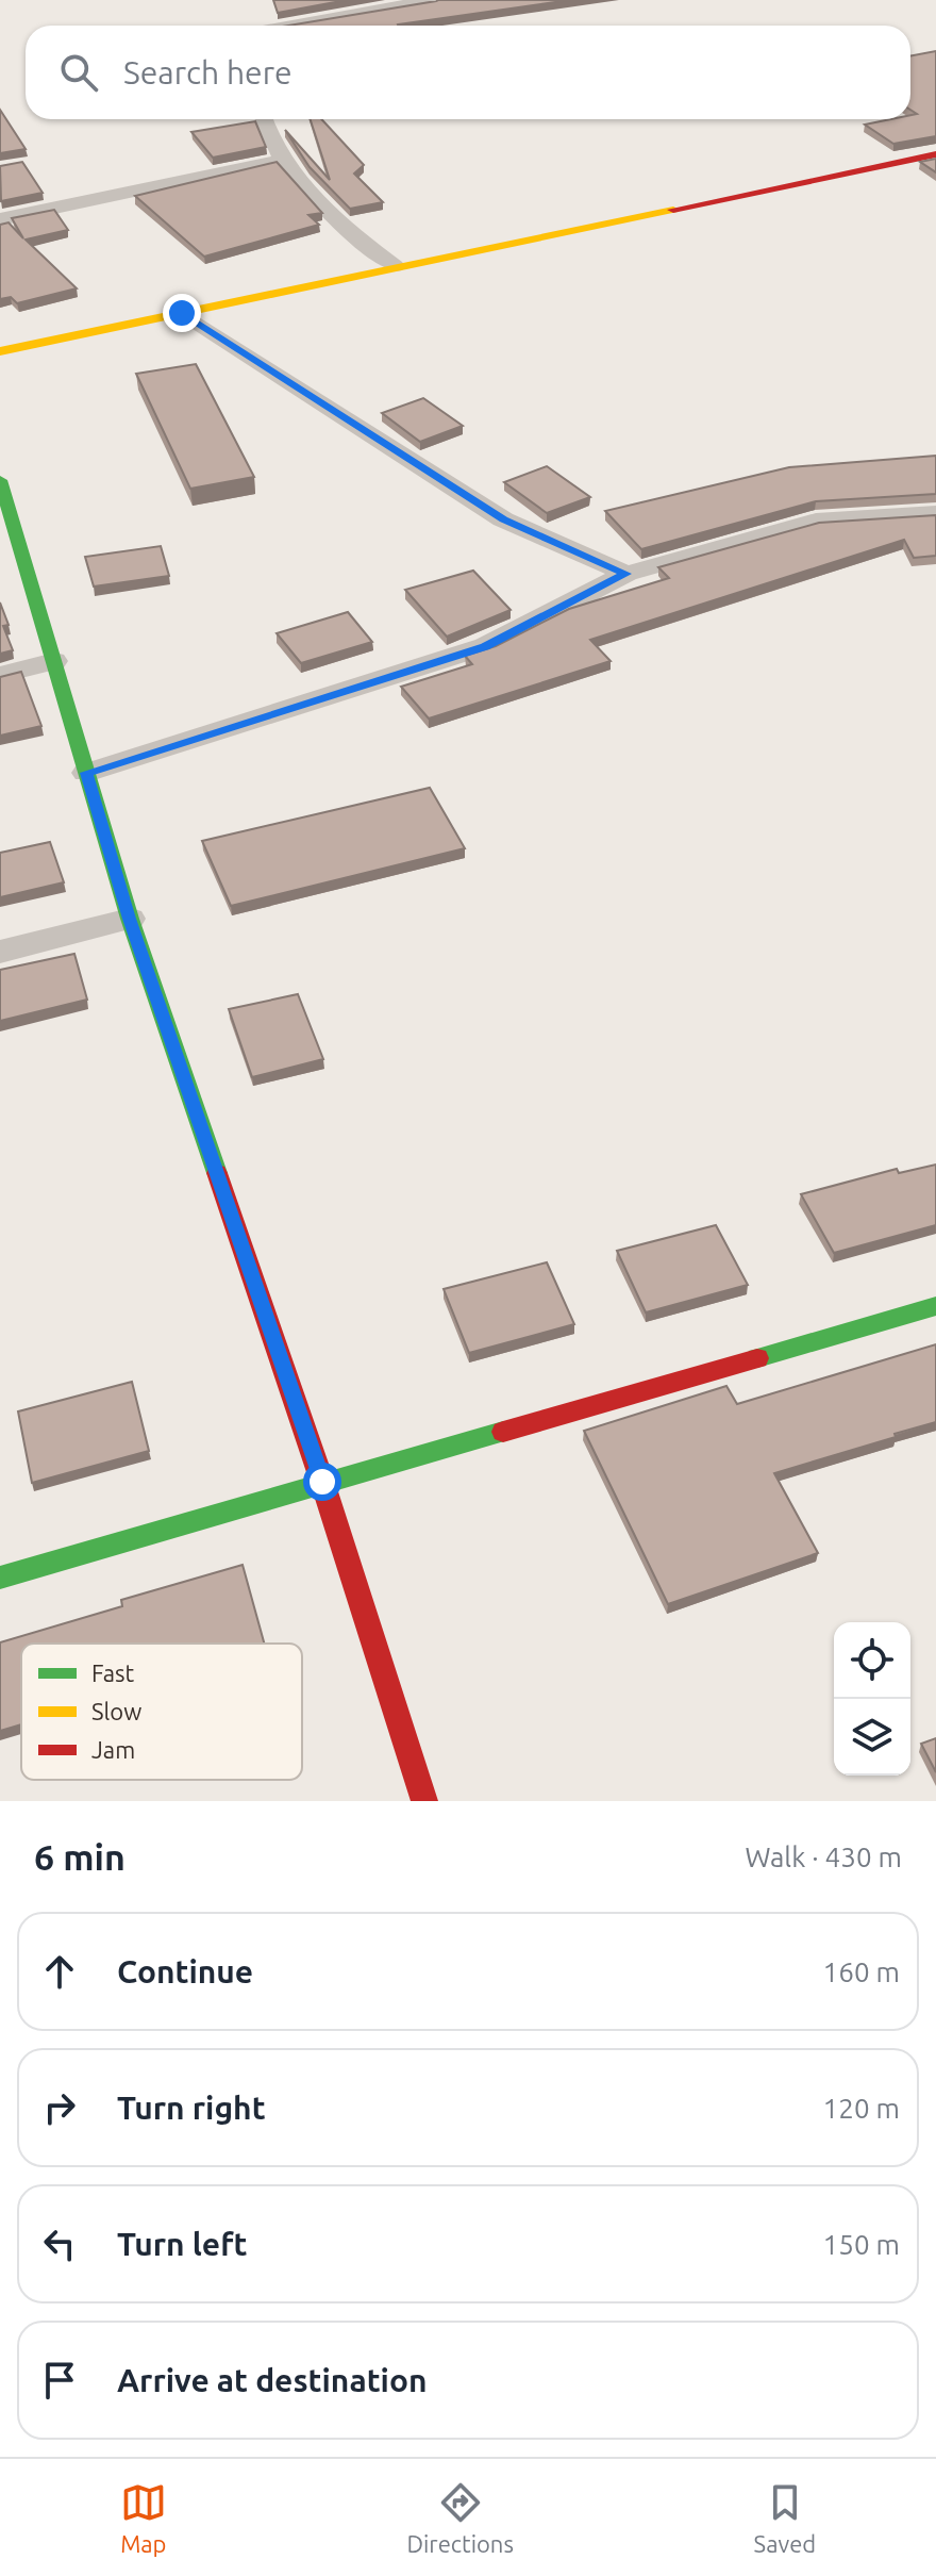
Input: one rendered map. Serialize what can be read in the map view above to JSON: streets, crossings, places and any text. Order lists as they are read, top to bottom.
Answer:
{
  "legend": ["Fast", "Slow", "Jam"],
  "page": {
    "search": "Search here",
    "heading": ["6 min", "Walk · 430 m"],
    "list": [
      ["Continue", "160 m"],
      ["Turn right", "120 m"],
      ["Turn left", "150 m"],
      "Arrive at destination"
    ],
    "nav": ["Map", "Directions", "Saved"]
  }
}
